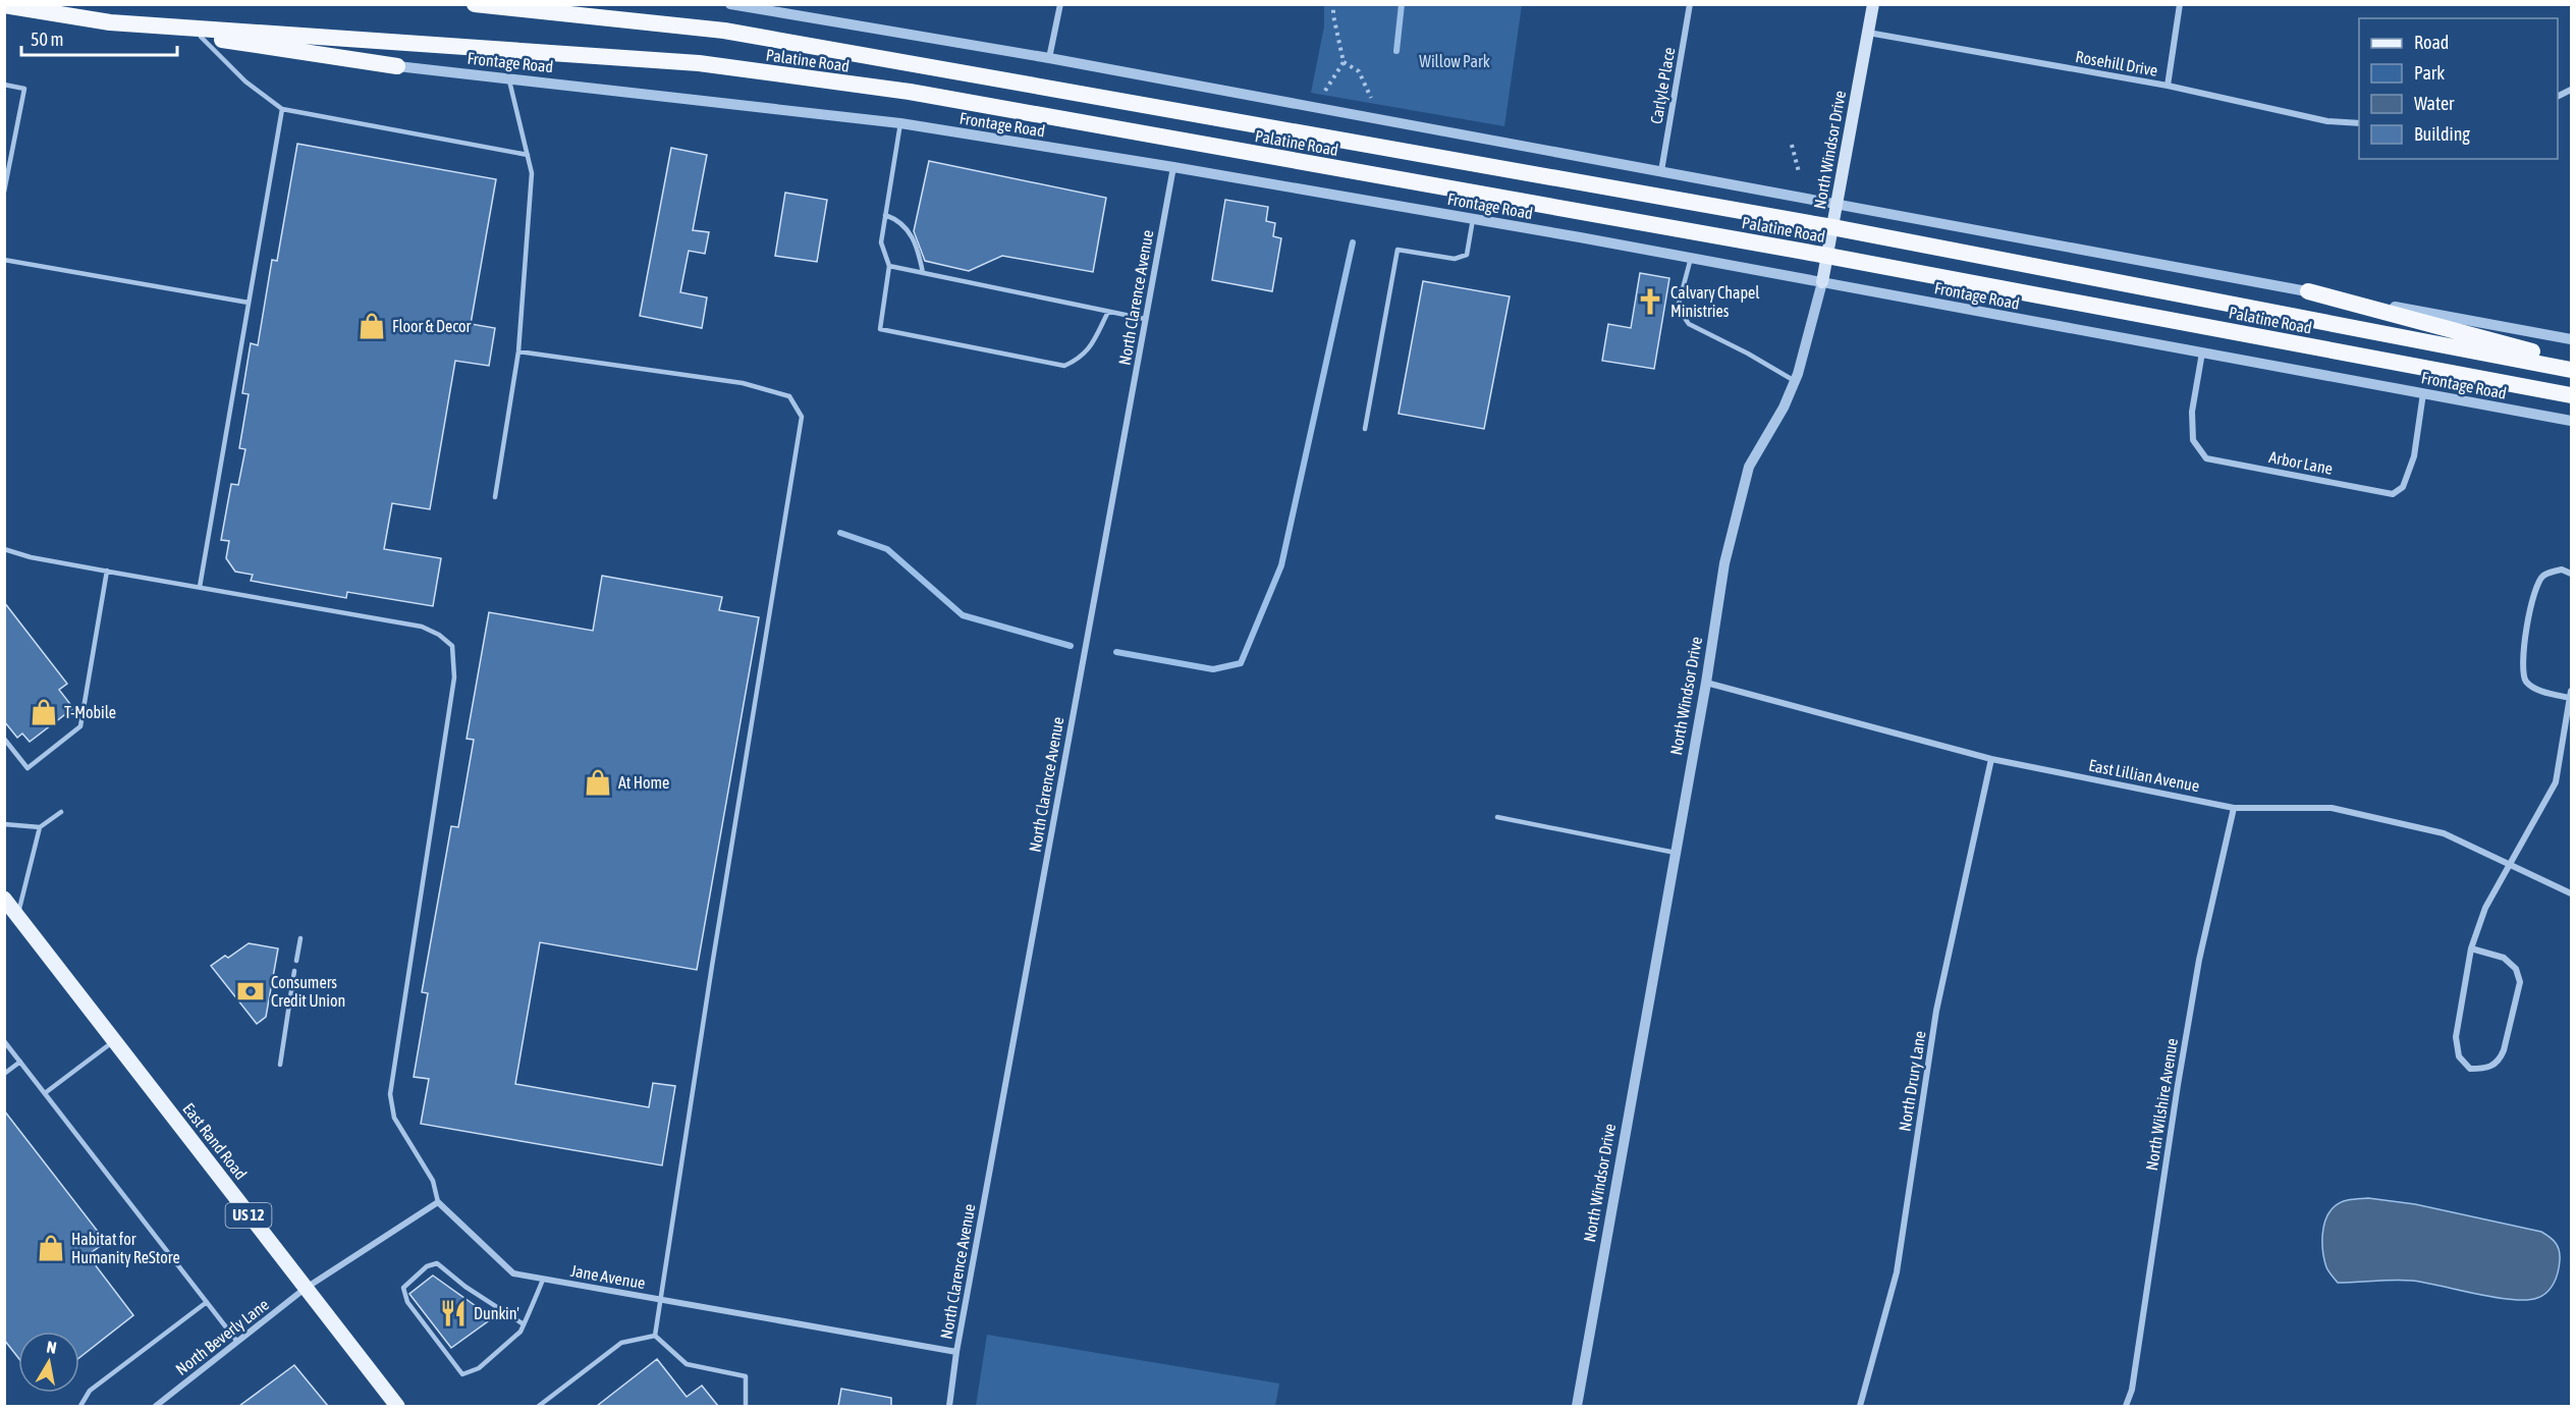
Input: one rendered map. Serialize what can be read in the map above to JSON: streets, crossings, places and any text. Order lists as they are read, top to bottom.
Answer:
{
  "streets": {
    "highway": ["Palatine Road"],
    "main road": ["North Windsor Drive", "East Rand Road", "US 12"],
    "street": [
      "Frontage Road",
      "Rosehill Drive",
      "Carlyle Place",
      "North Clarence Avenue",
      "Arbor Lane",
      "East Lillian Avenue",
      "North Drury Lane",
      "North Wilshire Avenue",
      "Jane Avenue",
      "North Beverly Lane"
    ]
  },
  "crossings": [
    ["Palatine Road", "North Windsor Drive"],
    ["Frontage Road", "North Windsor Drive"],
    ["Frontage Road", "North Clarence Avenue"],
    ["Frontage Road", "Arbor Lane"],
    ["Rosehill Drive", "North Windsor Drive"],
    ["North Windsor Drive", "East Lillian Avenue"],
    ["North Clarence Avenue", "Jane Avenue"],
    ["East Lillian Avenue", "North Drury Lane"],
    ["East Lillian Avenue", "North Wilshire Avenue"],
    ["East Rand Road", "North Beverly Lane"]
  ],
  "parks": ["Willow Park"],
  "places": {
    "church": ["Calvary Chapel Ministries"],
    "shop": [
      "Floor & Decor",
      "T-Mobile",
      "At Home",
      "Habitat for Humanity ReStore"
    ],
    "bank": ["Consumers Credit Union"],
    "restaurant": ["Dunkin'"]
  },
  "legend": [
    "Road",
    "Park",
    "Water",
    "Building"
  ],
  "scale_bar": "50 m",
  "north": "top"
}
